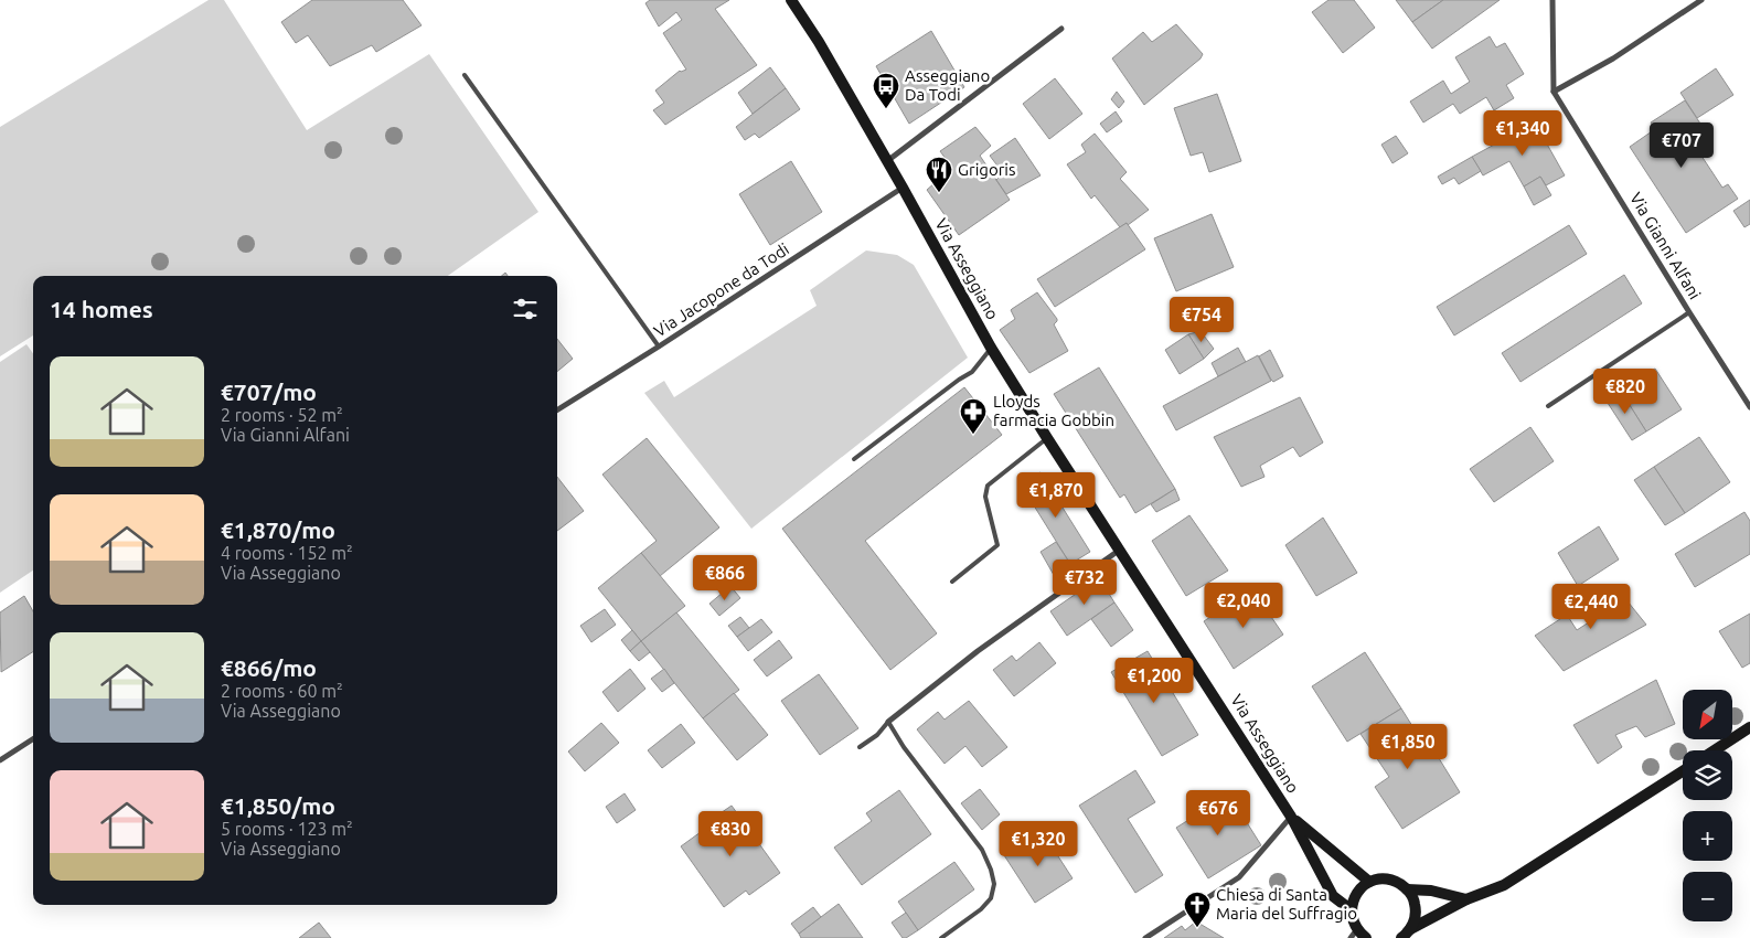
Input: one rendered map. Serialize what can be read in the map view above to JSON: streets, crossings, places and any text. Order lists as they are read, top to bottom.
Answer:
{
  "streets": {
    "street": ["Via Gianni Alfani", "Via Asseggiano", "Via Jacopone da Todi"]
  },
  "crossings": [
    ["Via Asseggiano", "Via Jacopone da Todi"]
  ],
  "places": {
    "bus stop": ["Asseggiano Da Todi"],
    "restaurant": ["Grigoris"],
    "pharmacy": ["Lloyds farmacia Gobbin"],
    "church": ["Chiesa di Santa Maria del Suffragio"]
  },
  "north": "bottom left",
  "page": {
    "price": [
      "€1,340",
      "€707",
      "€754",
      "€820",
      "€1,870",
      "€866",
      "€732",
      "€2,040",
      "€2,440",
      "€1,200",
      "€1,850",
      "€676",
      "€830",
      "€1,320"
    ],
    "heading": "14 homes",
    "list": [
      {
        "name": "€707/mo",
        "note": "2 rooms · 52 m² · Via Gianni Alfani"
      },
      {
        "name": "€1,870/mo",
        "note": "4 rooms · 152 m² · Via Asseggiano"
      },
      {
        "name": "€866/mo",
        "note": "2 rooms · 60 m² · Via Asseggiano"
      },
      {
        "name": "€1,850/mo",
        "note": "5 rooms · 123 m² · Via Asseggiano"
      }
    ],
    "map_buttons": ["+", "−"]
  }
}
